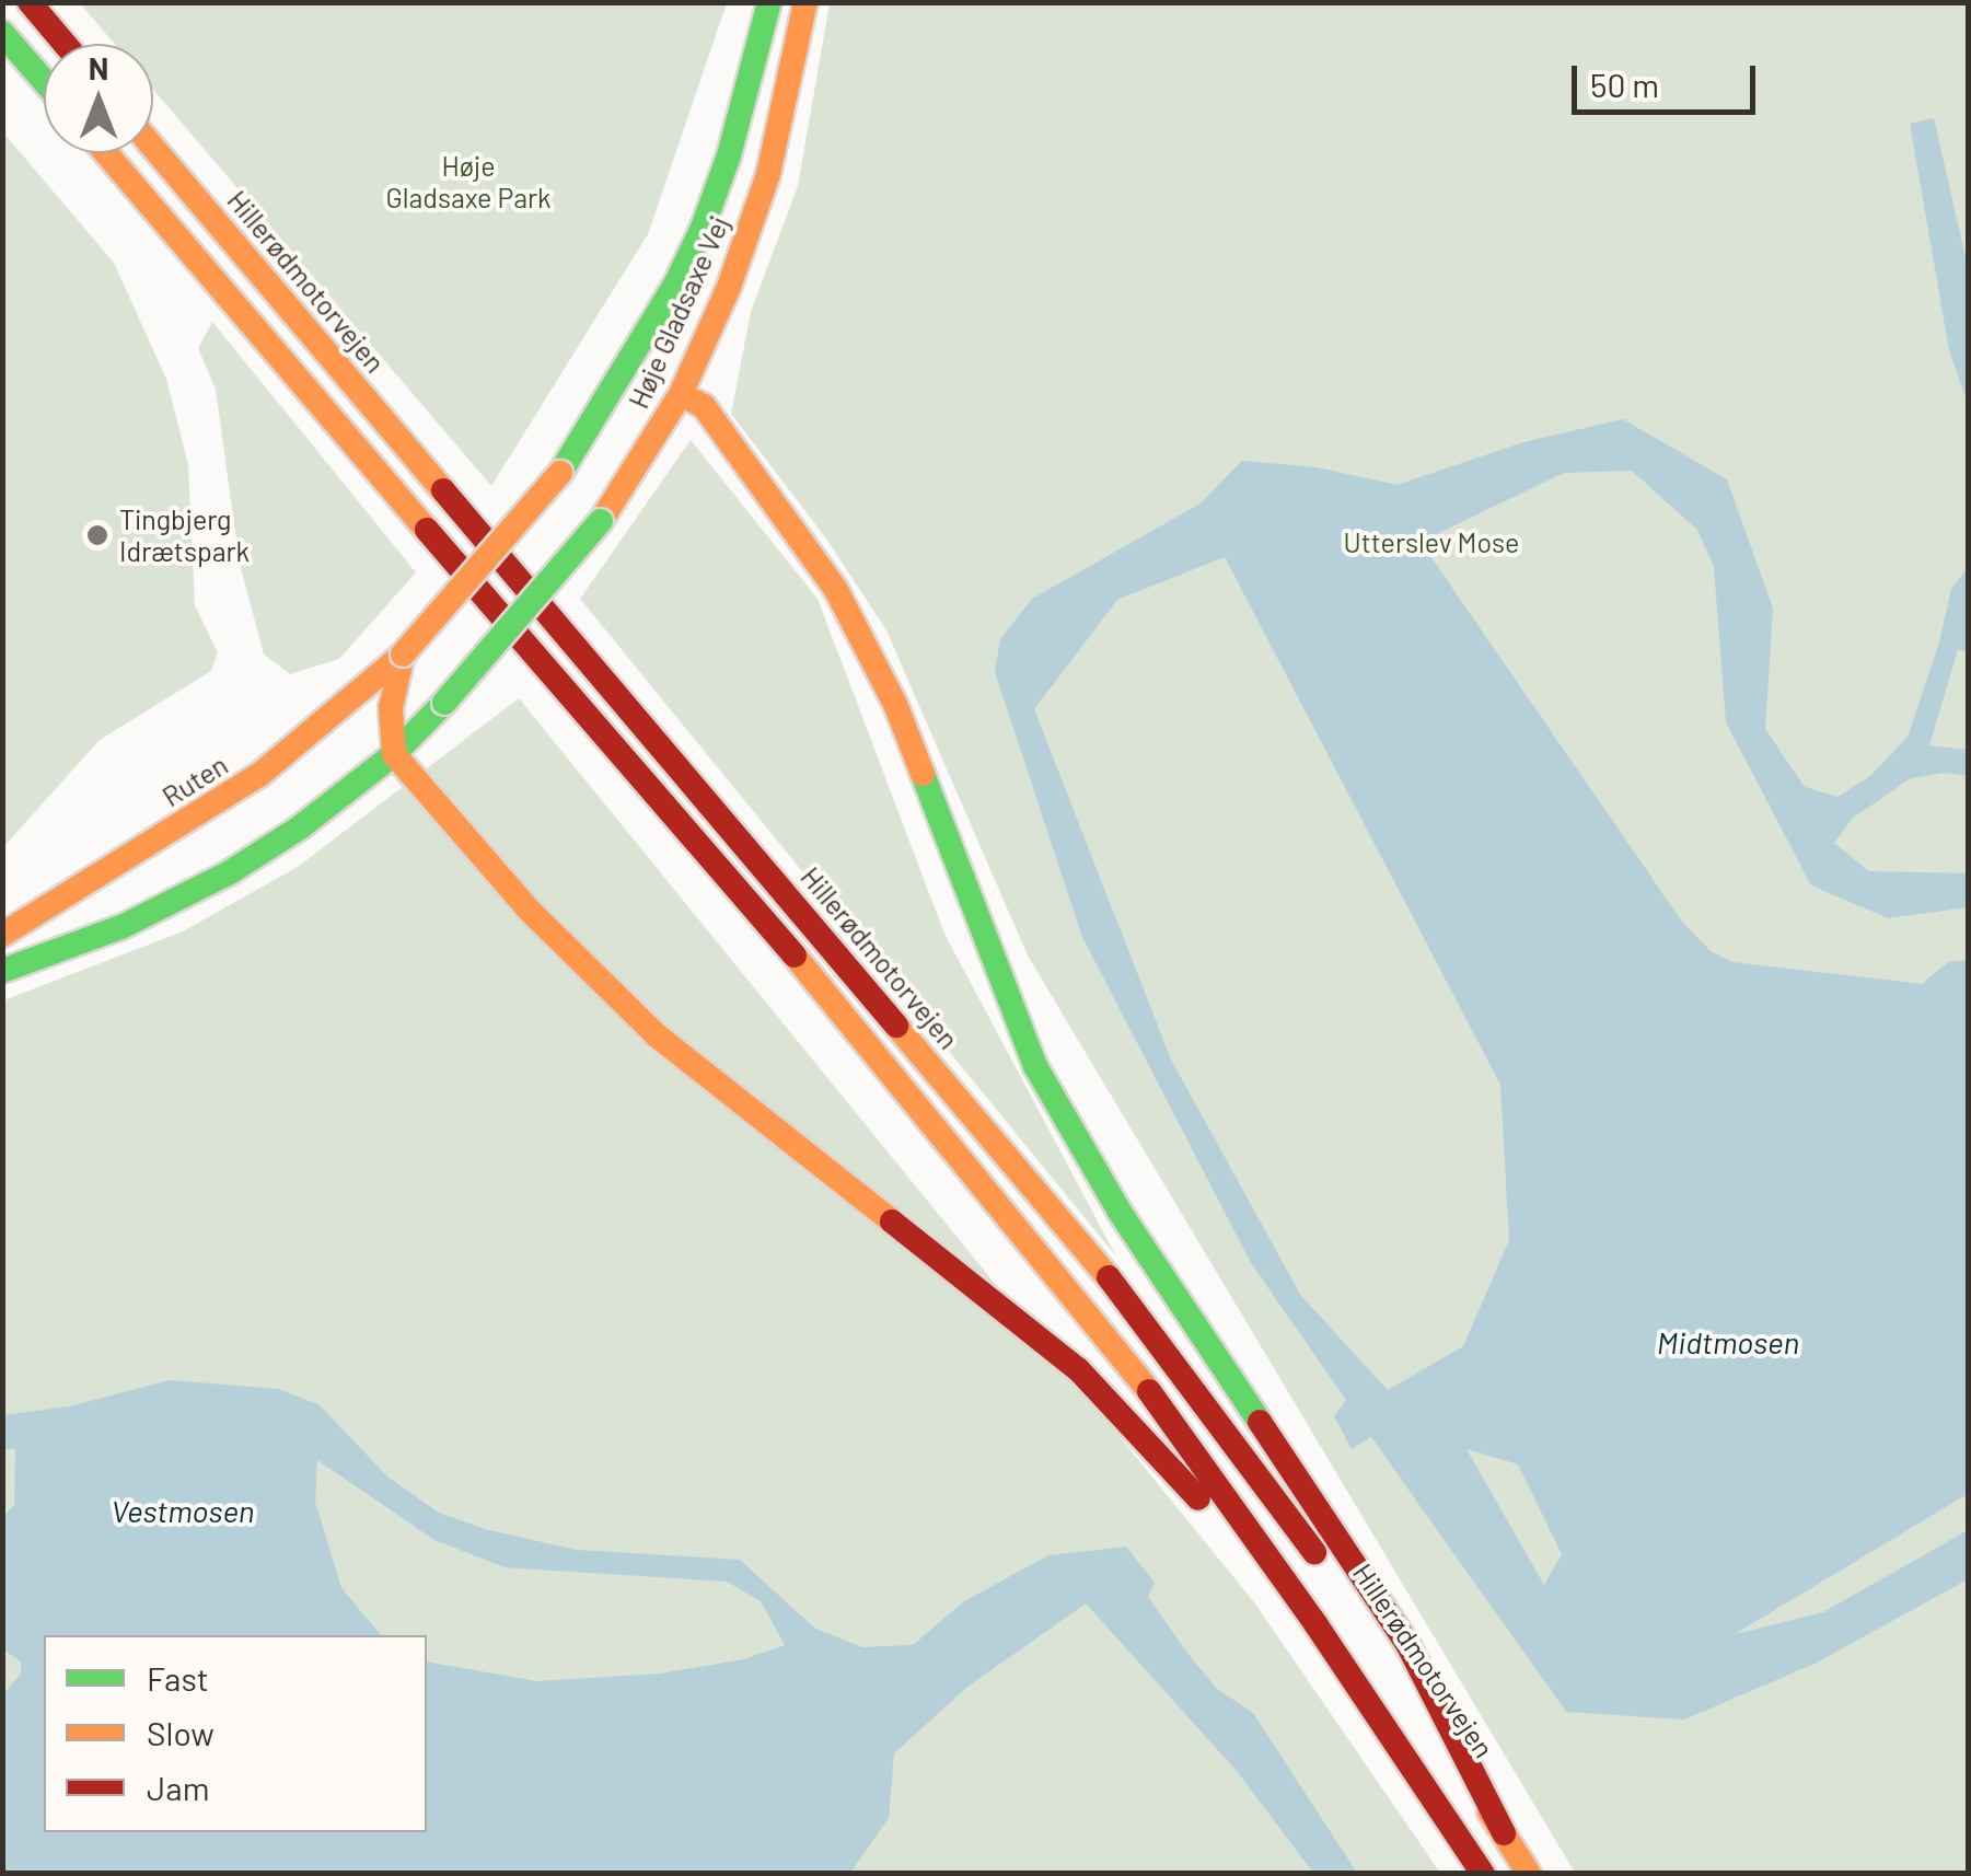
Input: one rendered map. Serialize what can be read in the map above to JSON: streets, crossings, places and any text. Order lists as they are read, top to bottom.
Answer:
{
  "streets": {
    "main road": ["Hillerødmotorvejen", "Høje Gladsaxe Vej", "Ruten"]
  },
  "crossings": [
    ["Høje Gladsaxe Vej", "Ruten"]
  ],
  "water": ["Midtmosen", "Vestmosen"],
  "parks": ["Høje Gladsaxe Park", "Utterslev Mose"],
  "places": ["Tingbjerg Idrætspark"],
  "legend": ["Fast", "Slow", "Jam"],
  "scale_bar": "50 m",
  "north": "top"
}
